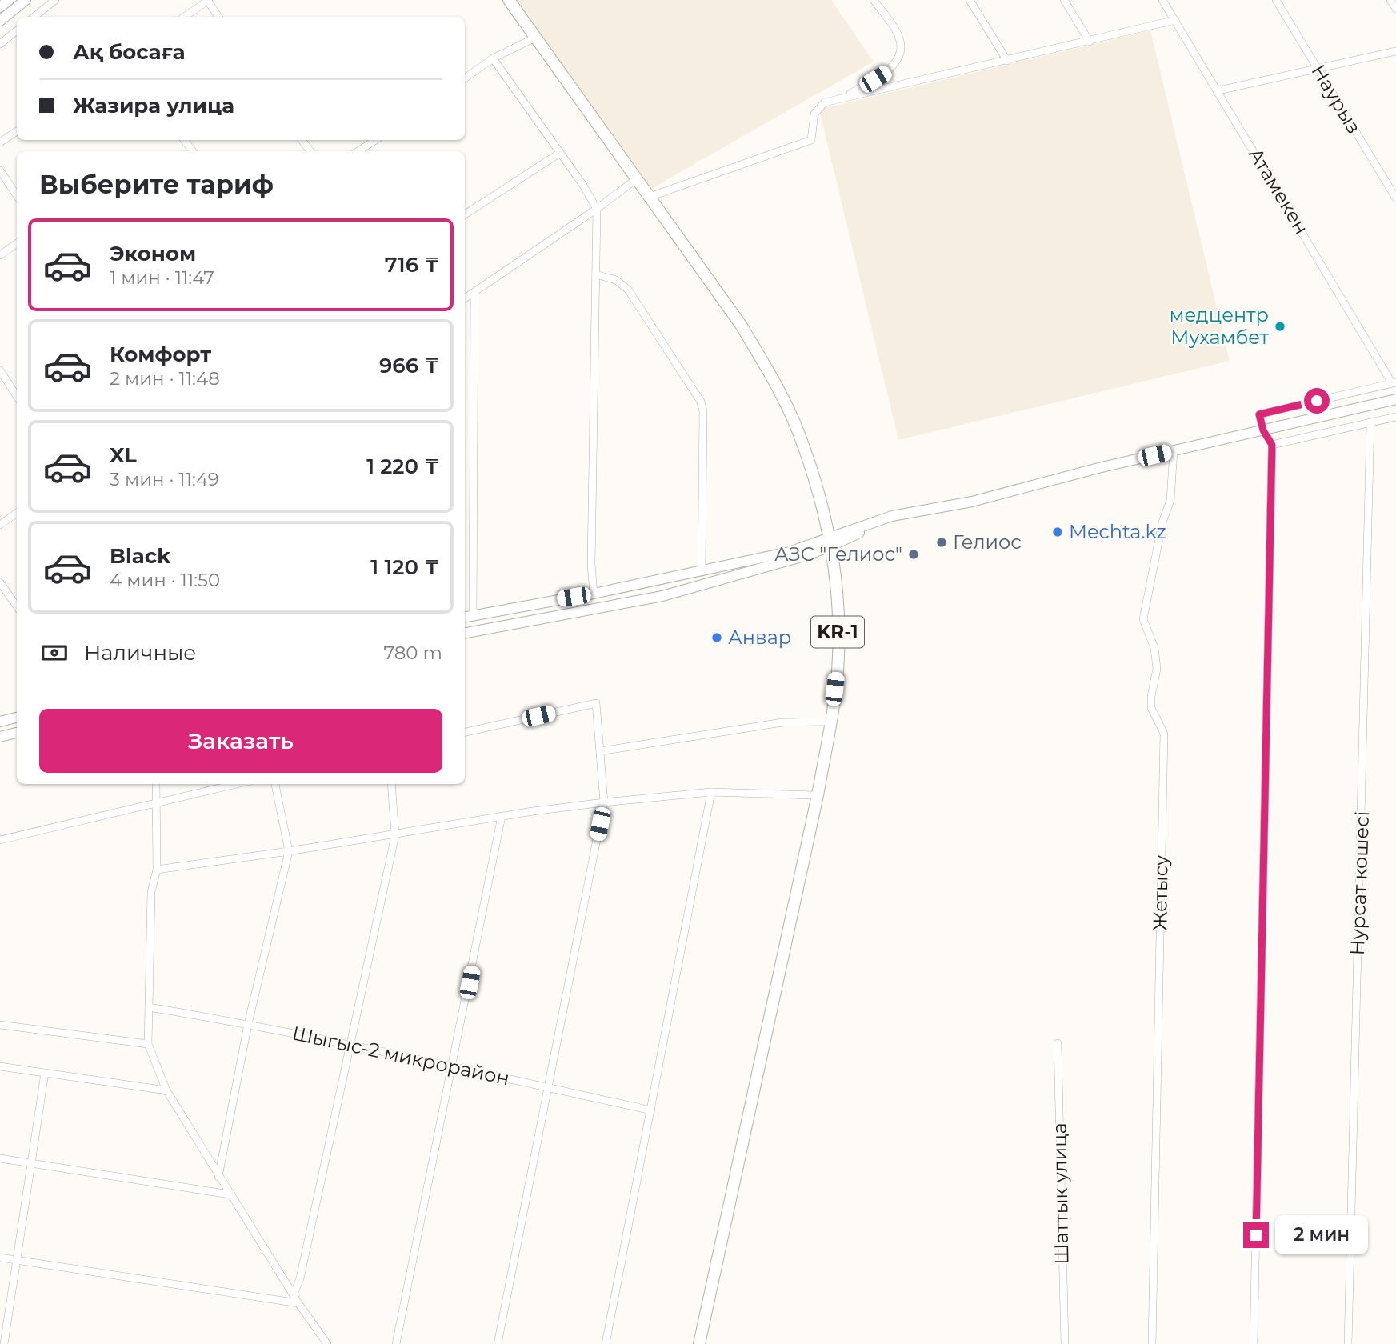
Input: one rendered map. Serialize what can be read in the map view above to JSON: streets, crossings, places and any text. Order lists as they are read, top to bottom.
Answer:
{
  "streets": {
    "main road": ["KR-1"],
    "street": [
      "Наурыз",
      "Атамекен",
      "Нурсат кошесi",
      "Жетысу",
      "Шыгыс-2 микрорайон",
      "Шаттык улица"
    ]
  },
  "places": [
    "медцентр Мухамбет",
    "Mechta.kz",
    "Гелиос",
    "АЗС \"Гелиос\"",
    "Анвар"
  ],
  "page": {
    "banner": ["Ақ босаға", "Жазира улица"],
    "heading": "Выберите тариф",
    "list": [
      {
        "name": "Эконом",
        "note": "1 мин · 11:47",
        "value": "716 ₸"
      },
      {
        "name": "Комфорт",
        "note": "2 мин · 11:48",
        "value": "966 ₸"
      },
      {
        "name": "XL",
        "note": "3 мин · 11:49",
        "value": "1 220 ₸"
      },
      {
        "name": "Black",
        "note": "4 мин · 11:50",
        "value": "1 120 ₸"
      }
    ],
    "pay": ["Наличные", "780 m"],
    "buttons": "Заказать",
    "bubble": "2 мин"
  }
}
